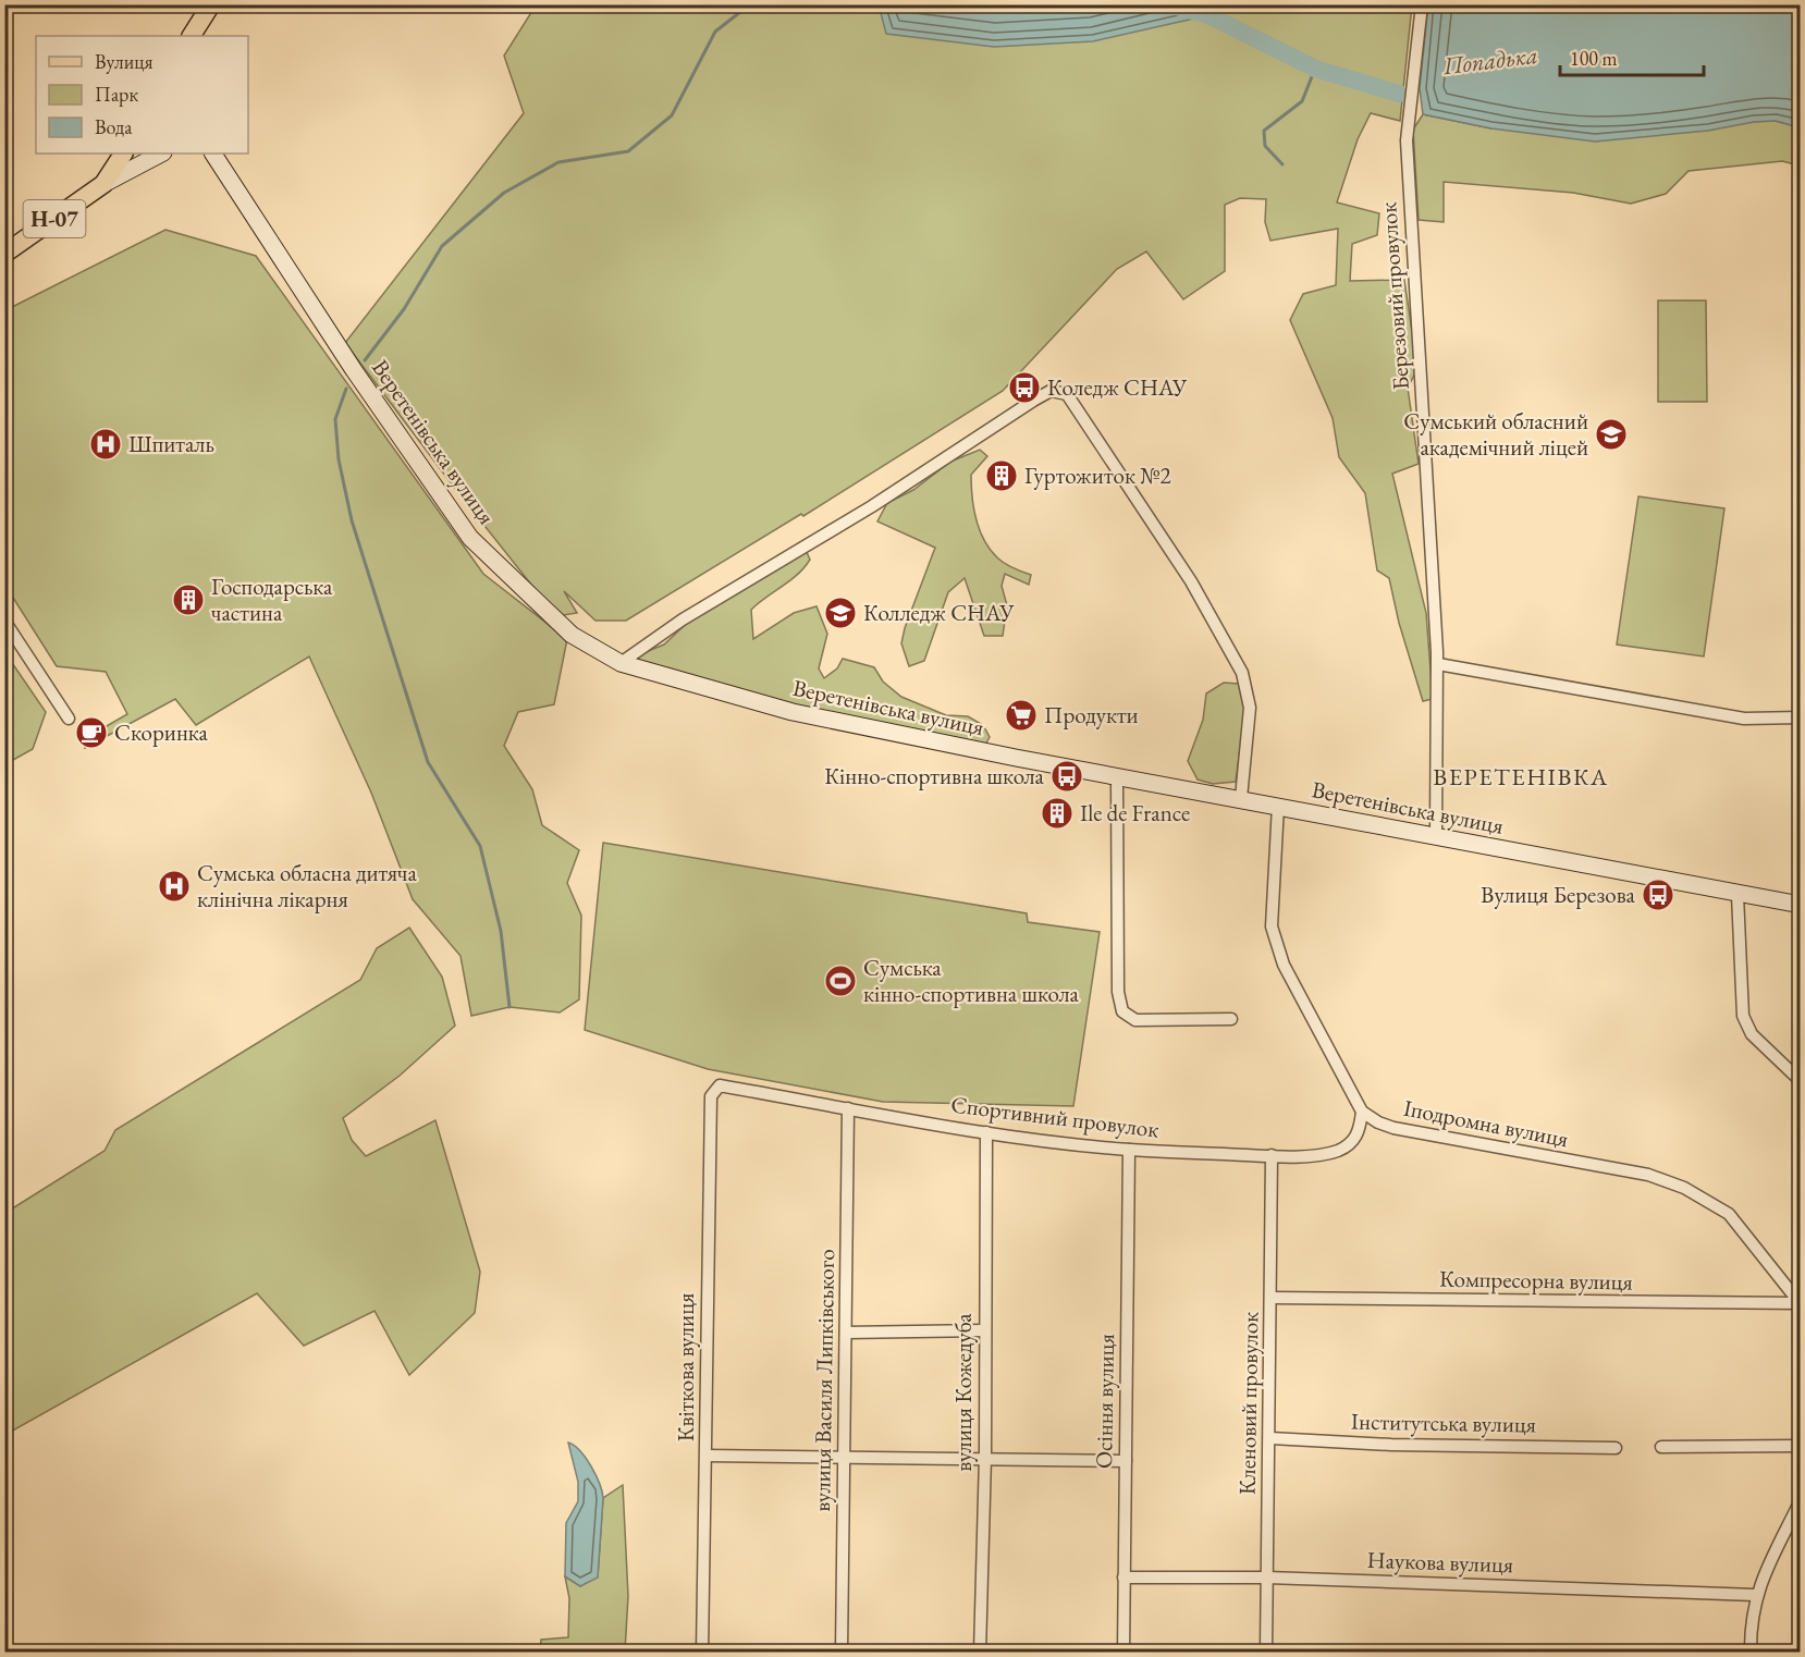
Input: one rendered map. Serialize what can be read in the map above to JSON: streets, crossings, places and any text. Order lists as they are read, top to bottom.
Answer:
{
  "streets": {
    "main road": ["Н-07"],
    "street": [
      "Березовий провулок",
      "Веретенівська вулиця",
      "Спортивний провулок",
      "Іподромна вулиця",
      "Компресорна вулиця",
      "Квіткова вулиця",
      "вулиця Василя Липківського",
      "вулиця Кожедуба",
      "Осіння вулиця",
      "Кленовий провулок",
      "Інститутська вулиця",
      "Наукова вулиця"
    ]
  },
  "crossings": [
    ["Березовий провулок", "Веретенівська вулиця"],
    ["Спортивний провулок", "Іподромна вулиця"],
    ["Спортивний провулок", "Квіткова вулиця"],
    ["Спортивний провулок", "вулиця Василя Липківського"],
    ["Спортивний провулок", "вулиця Кожедуба"],
    ["Спортивний провулок", "Осіння вулиця"],
    ["Спортивний провулок", "Кленовий провулок"],
    ["Іподромна вулиця", "Компресорна вулиця"],
    ["Компресорна вулиця", "Кленовий провулок"],
    ["Осіння вулиця", "Наукова вулиця"],
    ["Кленовий провулок", "Інститутська вулиця"],
    ["Кленовий провулок", "Наукова вулиця"]
  ],
  "districts": ["ВЕРЕТЕНІВКА"],
  "water": ["Попадька"],
  "places": {
    "bus stop": ["Коледж СНАУ", "Кінно-спортивна школа", "Вулиця Березова"],
    "school or university": ["Сумський обласний академічний ліцей", "Колледж СНАУ"],
    "hospital": ["Шпиталь", "Сумська обласна дитяча клінічна лікарня"],
    "building": ["Гуртожиток №2", "Господарська частина", "Ile de France"],
    "supermarket": ["Продукти"],
    "cafe": ["Скоринка"],
    "sports": ["Сумська кінно-спортивна школа"]
  },
  "legend": ["Вулиця", "Парк", "Вода"],
  "scale_bar": "100 m"
}
